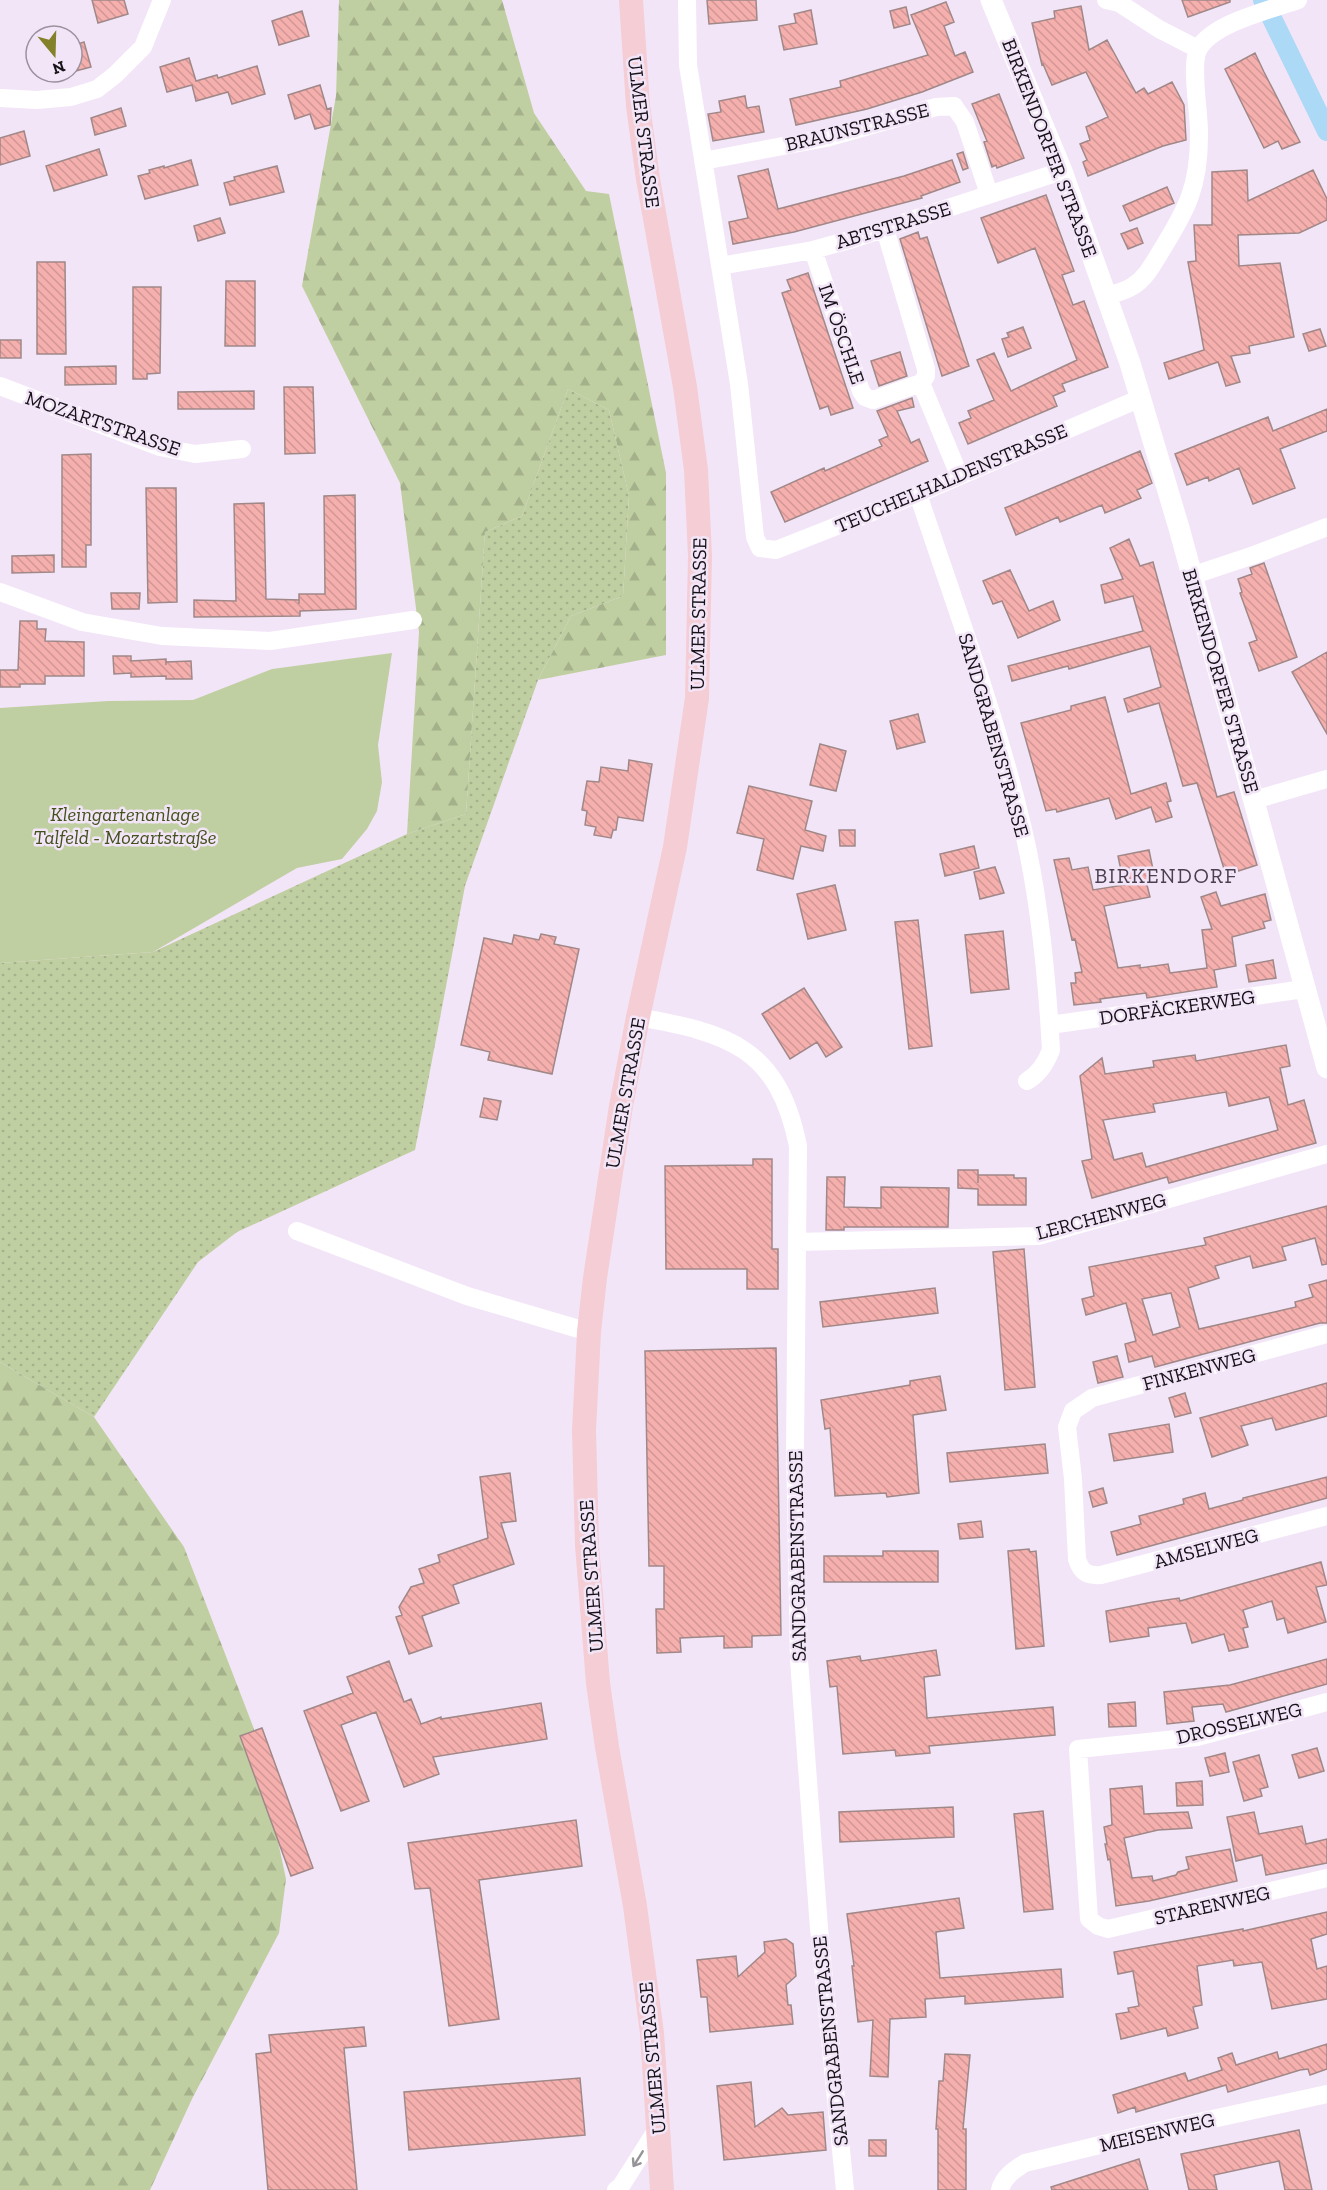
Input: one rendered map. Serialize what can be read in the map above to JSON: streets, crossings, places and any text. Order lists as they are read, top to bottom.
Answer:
{
  "streets": {
    "main road": ["ULMER STRASSE"],
    "street": [
      "BRAUNSTRASSE",
      "BIRKENDORFER STRASSE",
      "ABTSTRASSE",
      "IM ÖSCHLE",
      "MOZARTSTRASSE",
      "TEUCHELHALDENSTRASSE",
      "SANDGRABENSTRASSE",
      "DORFÄCKERWEG",
      "LERCHENWEG",
      "FINKENWEG",
      "AMSELWEG",
      "DROSSELWEG",
      "STARENWEG",
      "MEISENWEG"
    ]
  },
  "crossings": [
    ["BRAUNSTRASSE", "ABTSTRASSE"],
    ["ULMER STRASSE", "SANDGRABENSTRASSE"],
    ["BIRKENDORFER STRASSE", "ABTSTRASSE"],
    ["BIRKENDORFER STRASSE", "TEUCHELHALDENSTRASSE"],
    ["BIRKENDORFER STRASSE", "DORFÄCKERWEG"],
    ["ABTSTRASSE", "IM ÖSCHLE"],
    ["ABTSTRASSE", "TEUCHELHALDENSTRASSE"],
    ["TEUCHELHALDENSTRASSE", "SANDGRABENSTRASSE"],
    ["SANDGRABENSTRASSE", "DORFÄCKERWEG"],
    ["SANDGRABENSTRASSE", "LERCHENWEG"],
    ["FINKENWEG", "AMSELWEG"],
    ["DROSSELWEG", "STARENWEG"]
  ],
  "districts": ["BIRKENDORF"],
  "parks": ["Kleingartenanlage Talfeld - Mozartstraße"],
  "north": "bottom"
}
